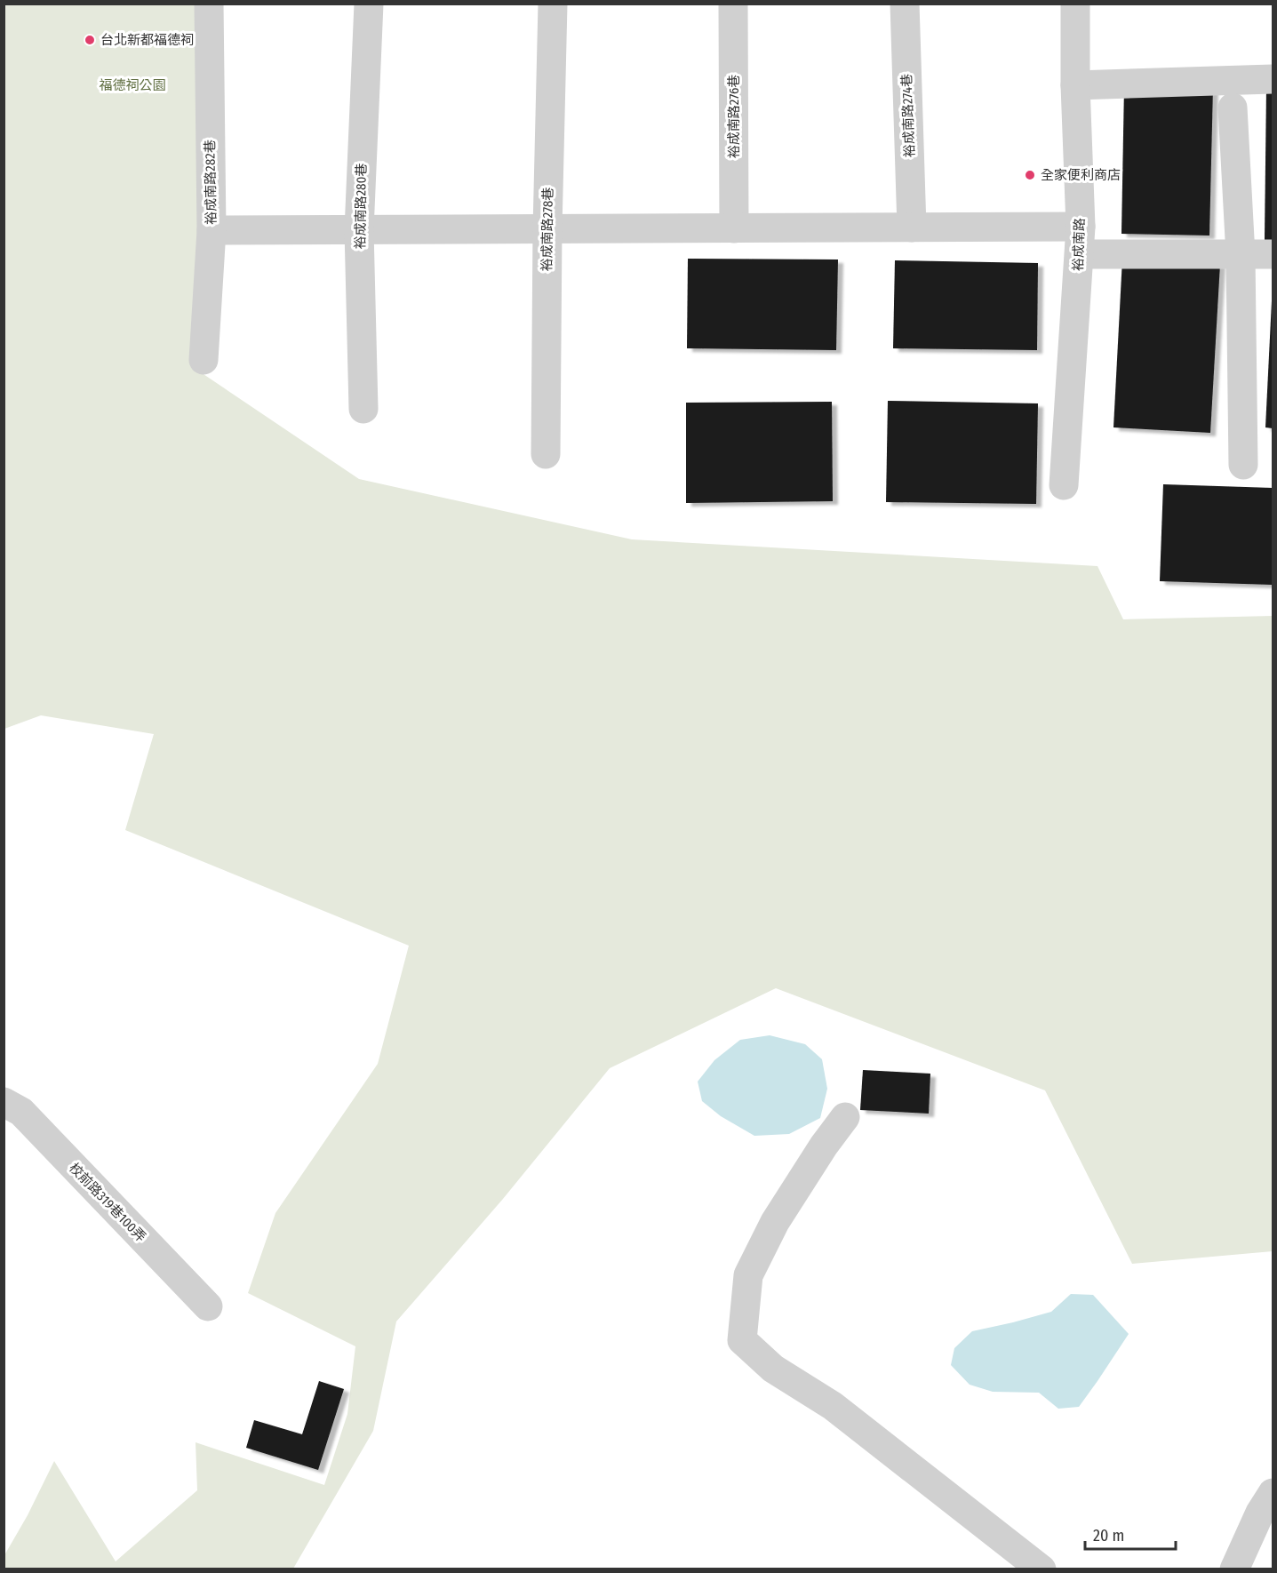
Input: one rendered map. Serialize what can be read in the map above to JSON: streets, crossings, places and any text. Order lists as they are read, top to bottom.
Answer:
{
  "streets": {
    "street": [
      "裕成南路274巷",
      "裕成南路276巷",
      "裕成南路282巷",
      "裕成南路280巷",
      "裕成南路278巷",
      "裕成南路",
      "校前路319巷100弄"
    ]
  },
  "parks": ["福德祠公園"],
  "places": ["台北新都福德祠", "全家便利商店"],
  "scale_bar": "20 m"
}
